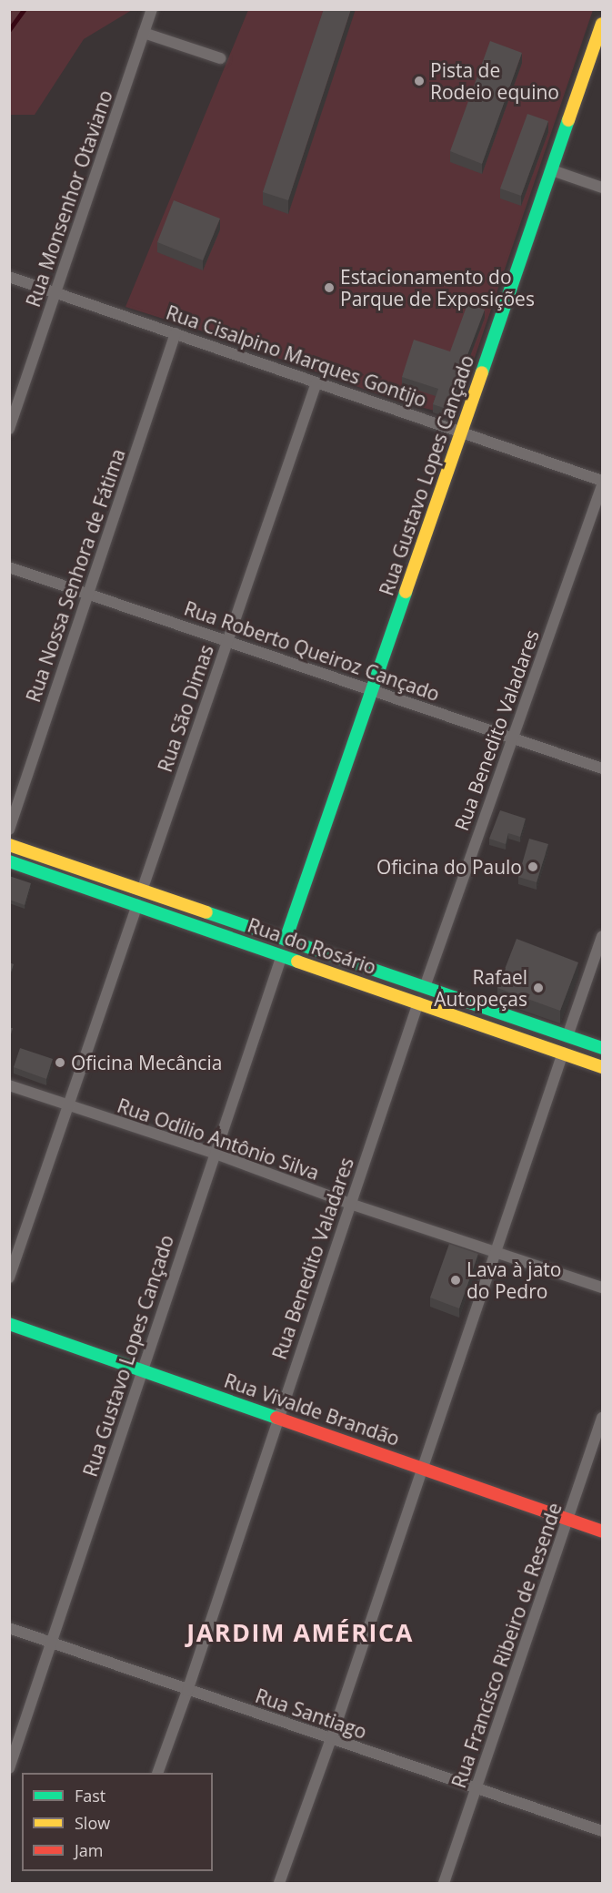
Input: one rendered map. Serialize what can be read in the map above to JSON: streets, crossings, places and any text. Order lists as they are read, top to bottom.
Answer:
{
  "streets": {
    "main road": ["Rua Gustavo Lopes Cançado", "Rua do Rosário", "Rua Vivalde Brandão"],
    "street": [
      "Rua Monsenhor Otaviano",
      "Rua Cisalpino Marques Gontijo",
      "Rua Nossa Senhora de Fátima",
      "Rua Roberto Queiroz Cançado",
      "Rua São Dimas",
      "Rua Benedito Valadares",
      "Rua Odílio Antônio Silva",
      "Rua Francisco Ribeiro de Resende",
      "Rua Santiago"
    ]
  },
  "crossings": [
    ["Rua Monsenhor Otaviano", "Rua Cisalpino Marques Gontijo"],
    ["Rua Cisalpino Marques Gontijo", "Rua Gustavo Lopes Cançado"],
    ["Rua Cisalpino Marques Gontijo", "Rua Nossa Senhora de Fátima"],
    ["Rua Cisalpino Marques Gontijo", "Rua São Dimas"],
    ["Rua Cisalpino Marques Gontijo", "Rua Benedito Valadares"],
    ["Rua Gustavo Lopes Cançado", "Rua Roberto Queiroz Cançado"],
    ["Rua Gustavo Lopes Cançado", "Rua do Rosário"],
    ["Rua Gustavo Lopes Cançado", "Rua Odílio Antônio Silva"],
    ["Rua Gustavo Lopes Cançado", "Rua Vivalde Brandão"],
    ["Rua Gustavo Lopes Cançado", "Rua Santiago"],
    ["Rua Nossa Senhora de Fátima", "Rua Roberto Queiroz Cançado"],
    ["Rua Roberto Queiroz Cançado", "Rua São Dimas"],
    ["Rua Roberto Queiroz Cançado", "Rua Benedito Valadares"],
    ["Rua São Dimas", "Rua do Rosário"],
    ["Rua Benedito Valadares", "Rua do Rosário"],
    ["Rua Benedito Valadares", "Rua Odílio Antônio Silva"],
    ["Rua Benedito Valadares", "Rua Vivalde Brandão"],
    ["Rua Benedito Valadares", "Rua Santiago"],
    ["Rua Vivalde Brandão", "Rua Francisco Ribeiro de Resende"],
    ["Rua Francisco Ribeiro de Resende", "Rua Santiago"]
  ],
  "districts": ["JARDIM AMÉRICA"],
  "places": [
    "Pista de Rodeio equino",
    "Estacionamento do Parque de Exposições",
    "Oficina do Paulo",
    "Rafael Autopeças",
    "Oficina Mecância",
    "Lava à jato do Pedro"
  ],
  "legend": ["Fast", "Slow", "Jam"]
}
